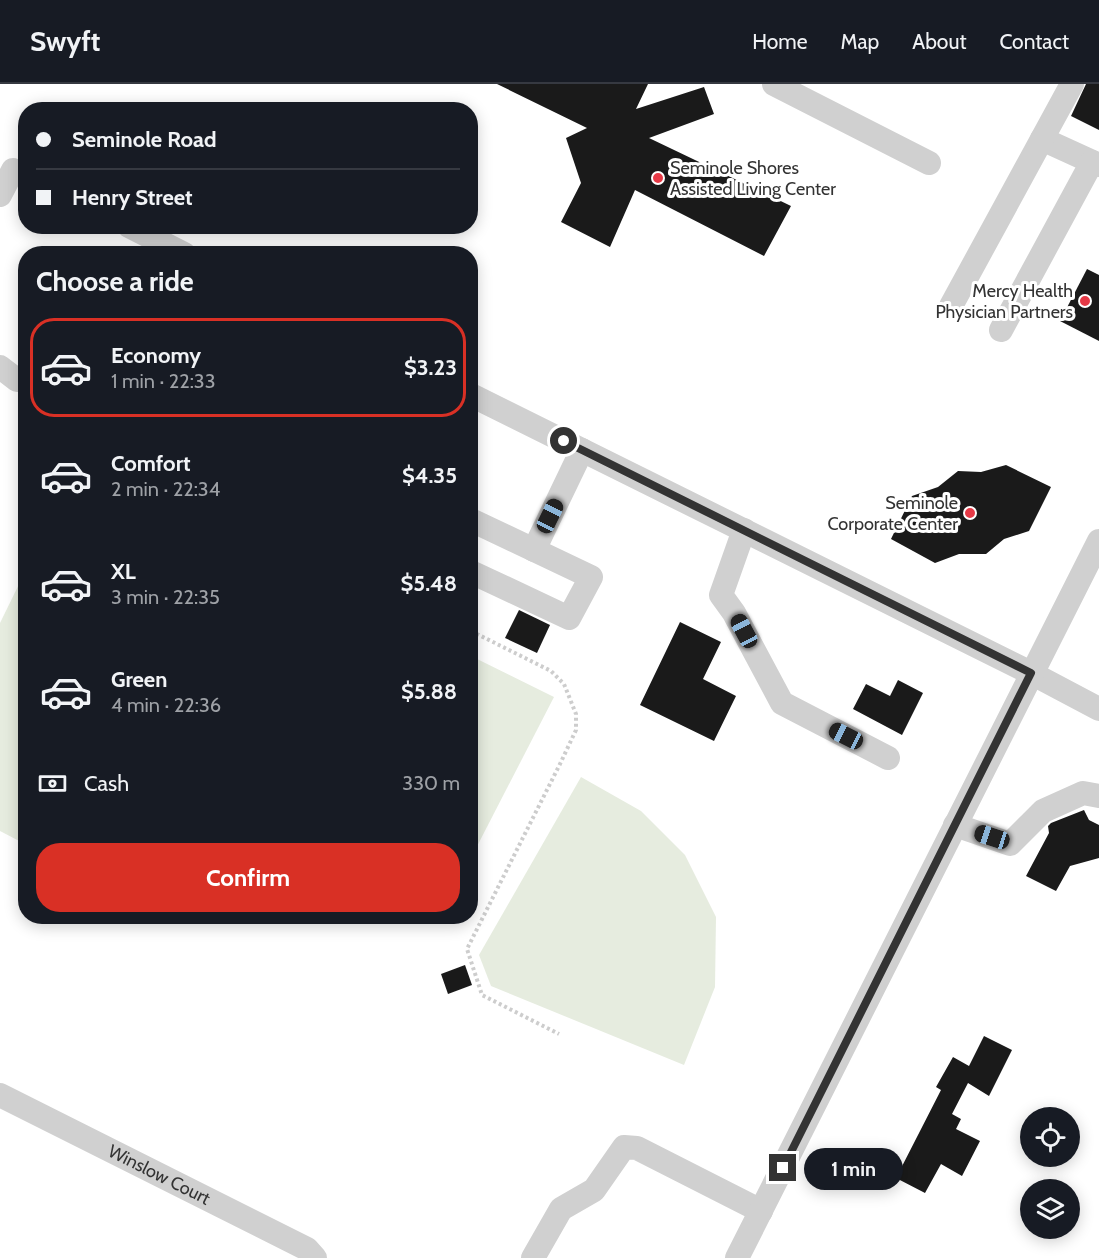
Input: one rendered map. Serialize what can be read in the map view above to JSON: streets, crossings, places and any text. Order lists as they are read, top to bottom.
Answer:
{
  "streets": {
    "street": ["Winslow Court"]
  },
  "places": ["Seminole Shores Assisted Living Center", "Mercy Health Physician Partners", "Seminole Corporate Center"],
  "page": {
    "header": "Swyft",
    "nav": [
      "Home",
      "Map",
      "About",
      "Contact"
    ],
    "banner": ["Seminole Road", "Henry Street"],
    "heading": "Choose a ride",
    "list": [
      {
        "name": "Economy",
        "note": "1 min · 22:33",
        "value": "$3.23"
      },
      {
        "name": "Comfort",
        "note": "2 min · 22:34",
        "value": "$4.35"
      },
      {
        "name": "XL",
        "note": "3 min · 22:35",
        "value": "$5.48"
      },
      {
        "name": "Green",
        "note": "4 min · 22:36",
        "value": "$5.88"
      }
    ],
    "pay": ["Cash", "330 m"],
    "buttons": "Confirm",
    "bubble": "1 min"
  }
}
